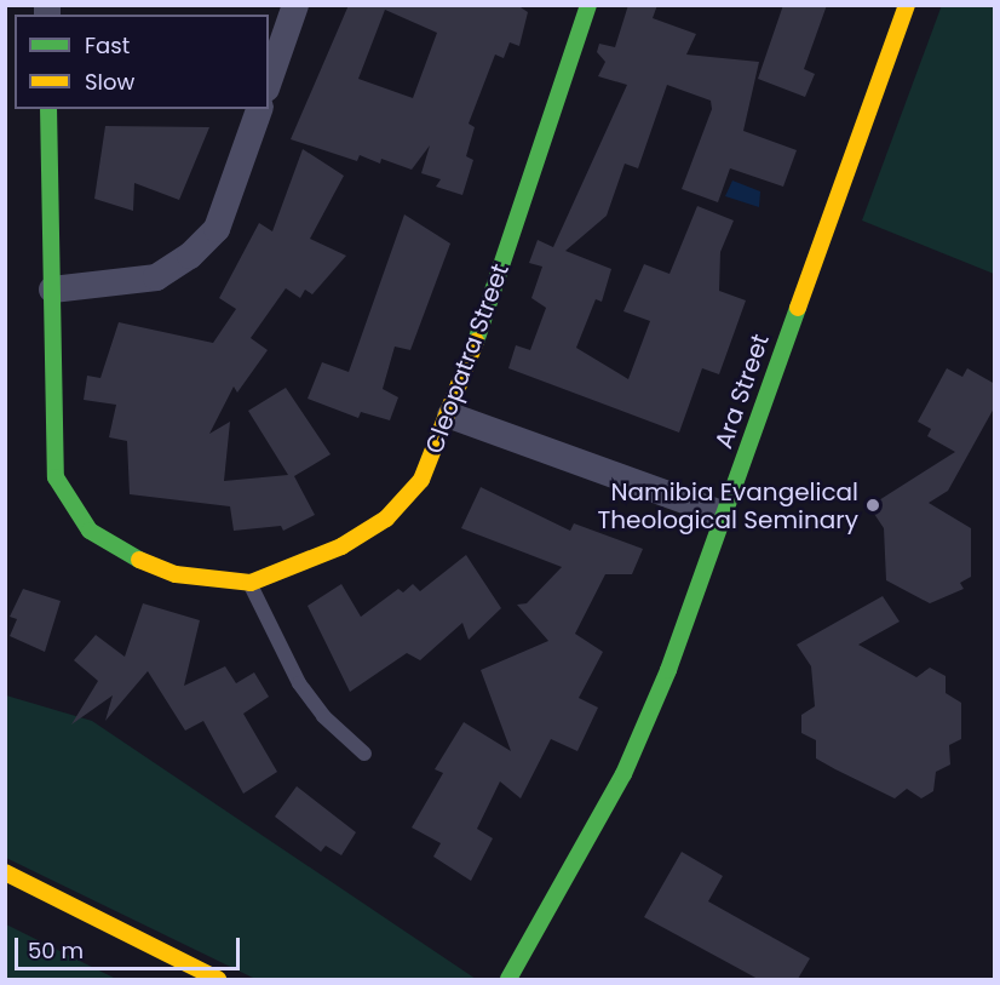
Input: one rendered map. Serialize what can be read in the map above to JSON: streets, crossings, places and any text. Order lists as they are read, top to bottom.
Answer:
{
  "streets": {
    "street": ["Cleopatra Street", "Ara Street"]
  },
  "places": ["Namibia Evangelical Theological Seminary"],
  "legend": ["Fast", "Slow"],
  "scale_bar": "50 m"
}
